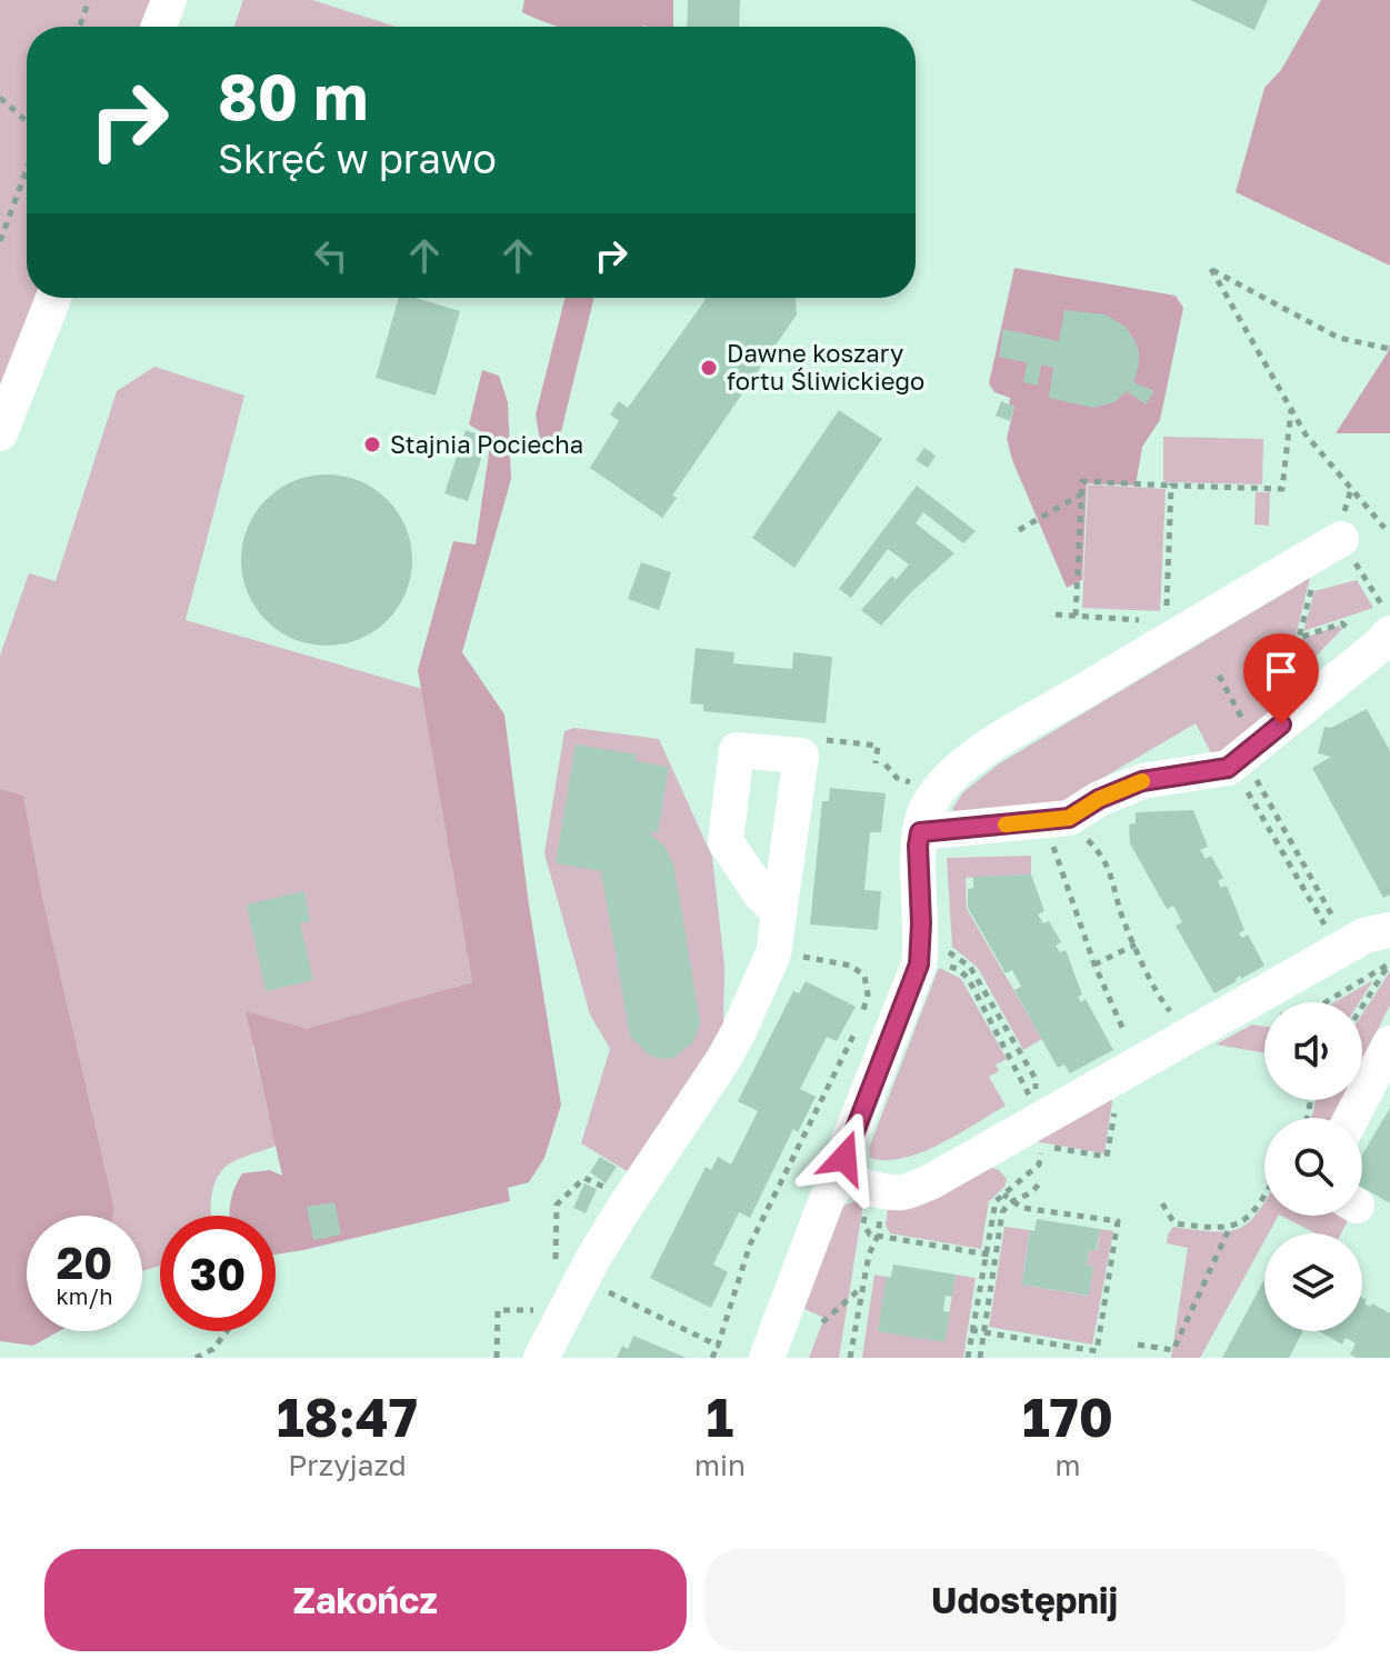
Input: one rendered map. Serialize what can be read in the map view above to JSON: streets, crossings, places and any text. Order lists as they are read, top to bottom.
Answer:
{
  "places": ["Dawne koszary fortu Śliwickiego", "Stajnia Pociecha"],
  "page": {
    "turn": ["80 m", "Skręć w prawo"],
    "speed": "20 km/h",
    "limit": "30",
    "eta": [
      "18:47",
      "Przyjazd",
      "1",
      "min",
      "170",
      "m"
    ],
    "buttons": ["Zakończ", "Udostępnij"]
  }
}
